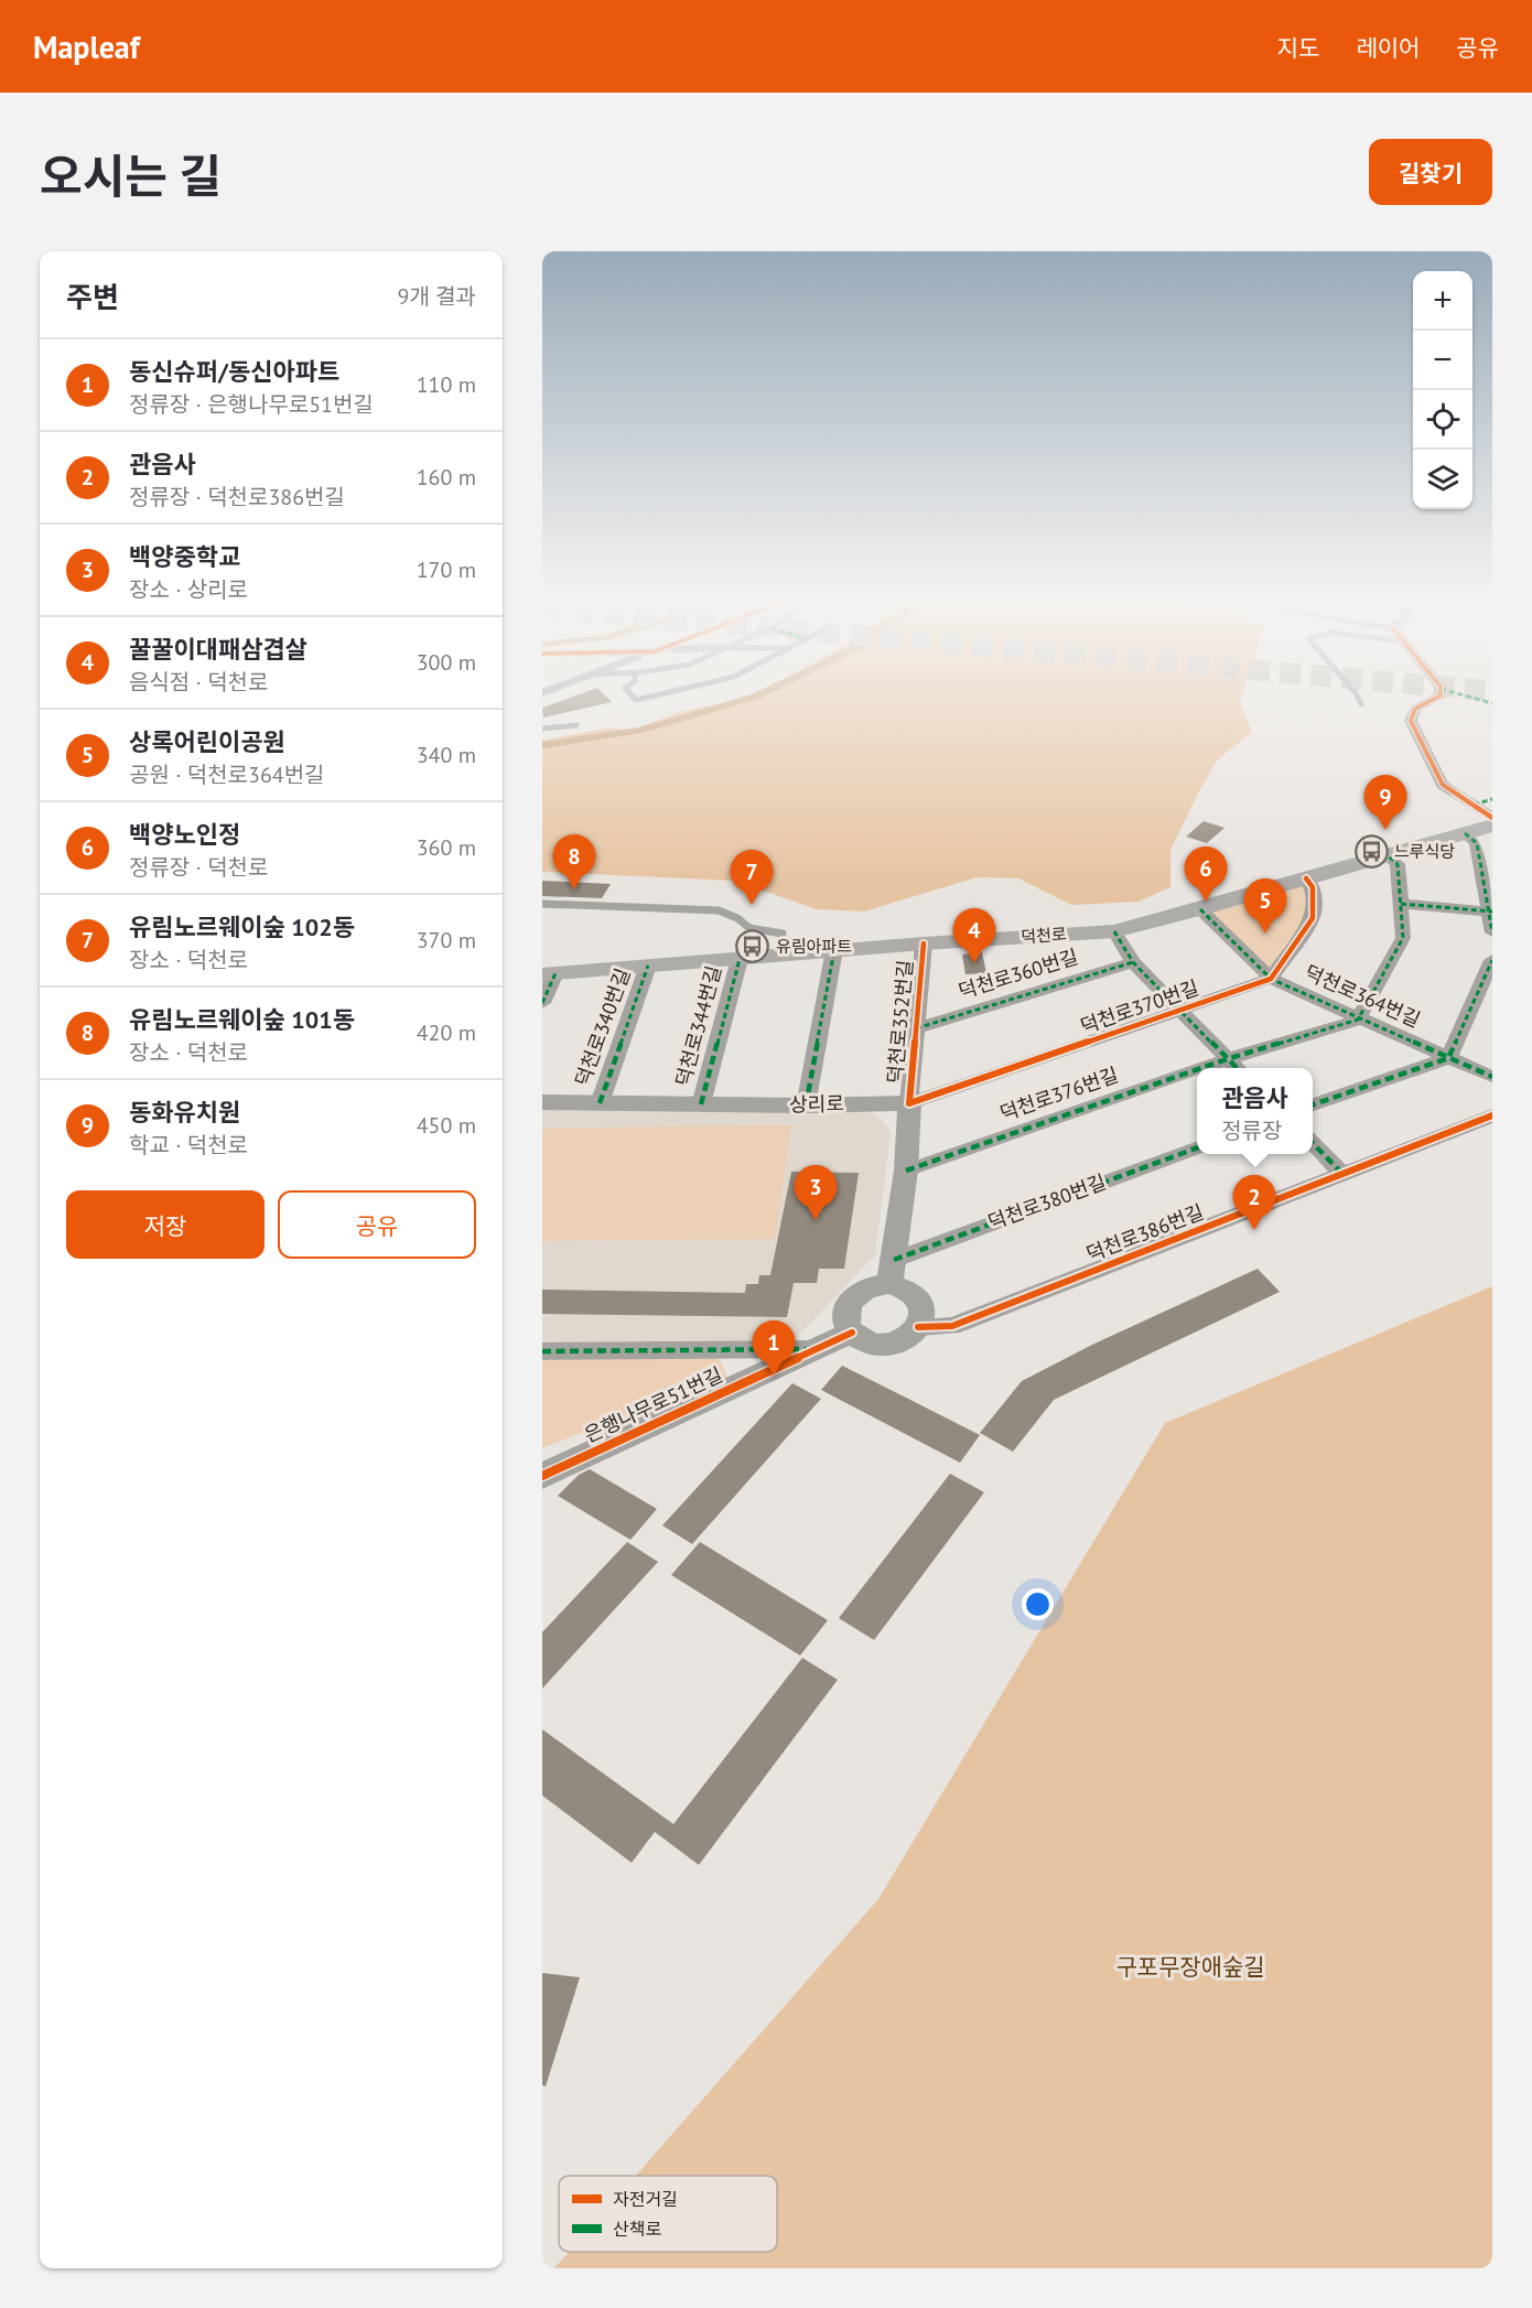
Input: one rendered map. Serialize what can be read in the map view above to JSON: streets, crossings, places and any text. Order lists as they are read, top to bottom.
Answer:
{
  "streets": {
    "main road": ["덕천로"],
    "street": [
      "덕천로360번길",
      "덕천로364번길",
      "덕천로370번길",
      "덕천로352번길",
      "덕천로344번길",
      "덕천로340번길",
      "덕천로376번길",
      "상리로",
      "덕천로380번길",
      "덕천로386번길",
      "은행나무로51번길"
    ]
  },
  "crossings": [
    ["덕천로", "덕천로364번길"],
    ["덕천로", "덕천로352번길"],
    ["덕천로", "덕천로344번길"],
    ["덕천로", "덕천로340번길"],
    ["덕천로360번길", "덕천로352번길"],
    ["덕천로364번길", "덕천로370번길"],
    ["덕천로364번길", "덕천로376번길"],
    ["덕천로370번길", "덕천로352번길"],
    ["덕천로370번길", "덕천로376번길"],
    ["덕천로370번길", "상리로"],
    ["덕천로352번길", "상리로"],
    ["덕천로344번길", "상리로"],
    ["덕천로340번길", "상리로"],
    ["덕천로380번길", "덕천로386번길"],
    ["덕천로380번길", "은행나무로51번길"],
    ["덕천로386번길", "은행나무로51번길"]
  ],
  "parks": ["구포무장애숲길"],
  "places": {
    "bus stop": ["느루식당", "유림아파트"]
  },
  "legend": ["자전거길", "산책로"],
  "page": {
    "header": "Mapleaf",
    "nav": ["지도", "레이어", "공유"],
    "title": "오시는 길",
    "buttons": [
      "길찾기",
      ["저장", "공유"]
    ],
    "heading": ["주변", "9개 결과"],
    "map_buttons": ["+", "−"],
    "list": [
      {
        "mark": "1",
        "name": "동신슈퍼/동신아파트",
        "note": "정류장 · 은행나무로51번길",
        "value": "110 m"
      },
      {
        "mark": "2",
        "name": "관음사",
        "note": "정류장 · 덕천로386번길",
        "value": "160 m"
      },
      {
        "mark": "3",
        "name": "백양중학교",
        "note": "장소 · 상리로",
        "value": "170 m"
      },
      {
        "mark": "4",
        "name": "꿀꿀이대패삼겹살",
        "note": "음식점 · 덕천로",
        "value": "300 m"
      },
      {
        "mark": "5",
        "name": "상록어린이공원",
        "note": "공원 · 덕천로364번길",
        "value": "340 m"
      },
      {
        "mark": "6",
        "name": "백양노인정",
        "note": "정류장 · 덕천로",
        "value": "360 m"
      },
      {
        "mark": "7",
        "name": "유림노르웨이숲 102동",
        "note": "장소 · 덕천로",
        "value": "370 m"
      },
      {
        "mark": "8",
        "name": "유림노르웨이숲 101동",
        "note": "장소 · 덕천로",
        "value": "420 m"
      },
      {
        "mark": "9",
        "name": "동화유치원",
        "note": "학교 · 덕천로",
        "value": "450 m"
      }
    ],
    "pins": [
      "9",
      "8",
      "6",
      "7",
      "5",
      "4",
      "3",
      "2",
      "1"
    ],
    "popup": ["관음사", "정류장"]
  }
}
